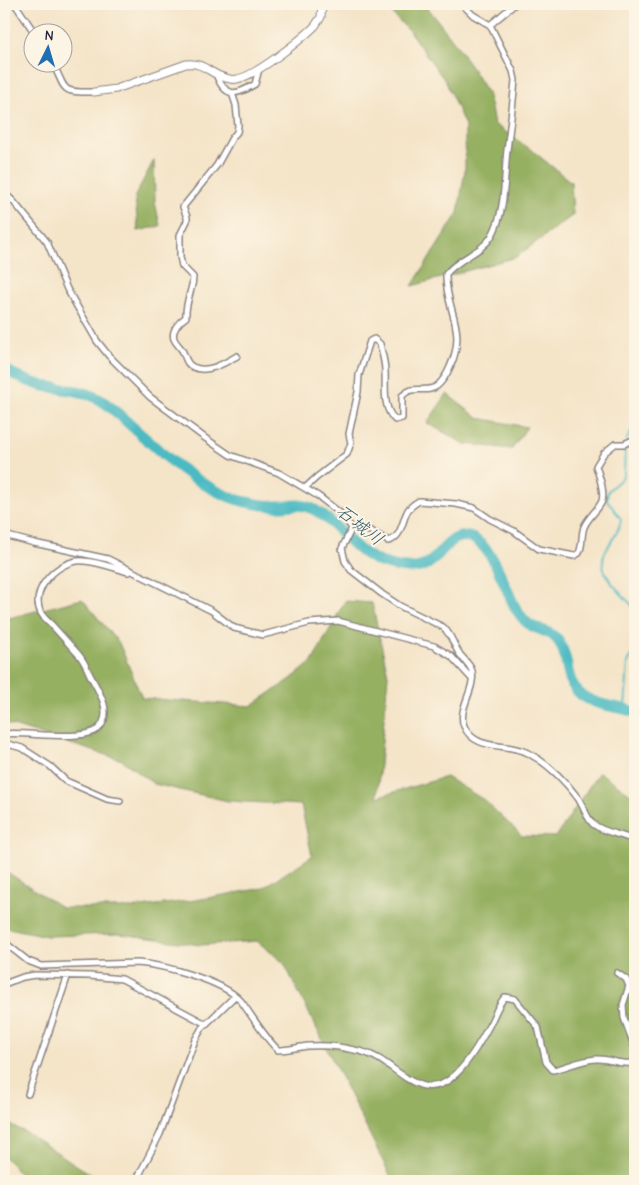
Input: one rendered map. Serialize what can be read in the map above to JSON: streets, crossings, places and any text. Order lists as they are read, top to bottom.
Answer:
{
  "water": ["石城川"],
  "north": "top"
}
